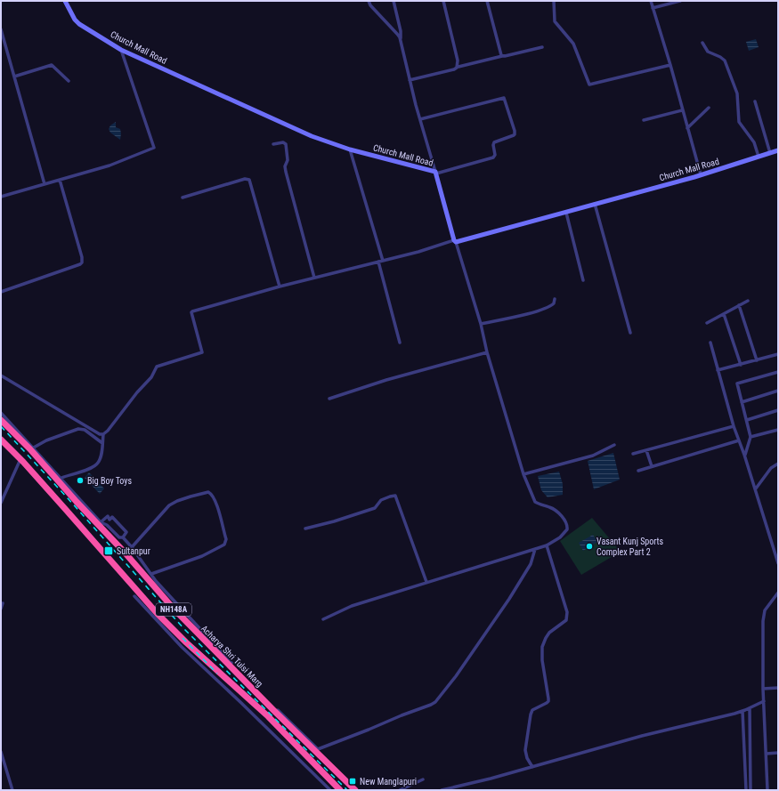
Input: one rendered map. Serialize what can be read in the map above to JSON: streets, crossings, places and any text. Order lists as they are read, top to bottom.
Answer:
{
  "streets": {
    "highway": ["NH148A", "Acharya Shri Tulsi Marg"],
    "street": ["Church Mall Road"]
  },
  "places": {
    "other": ["Big Boy Toys", "Vasant Kunj Sports Complex Part 2"],
    "transit": ["Sultanpur", "New Manglapuri"]
  }
}
